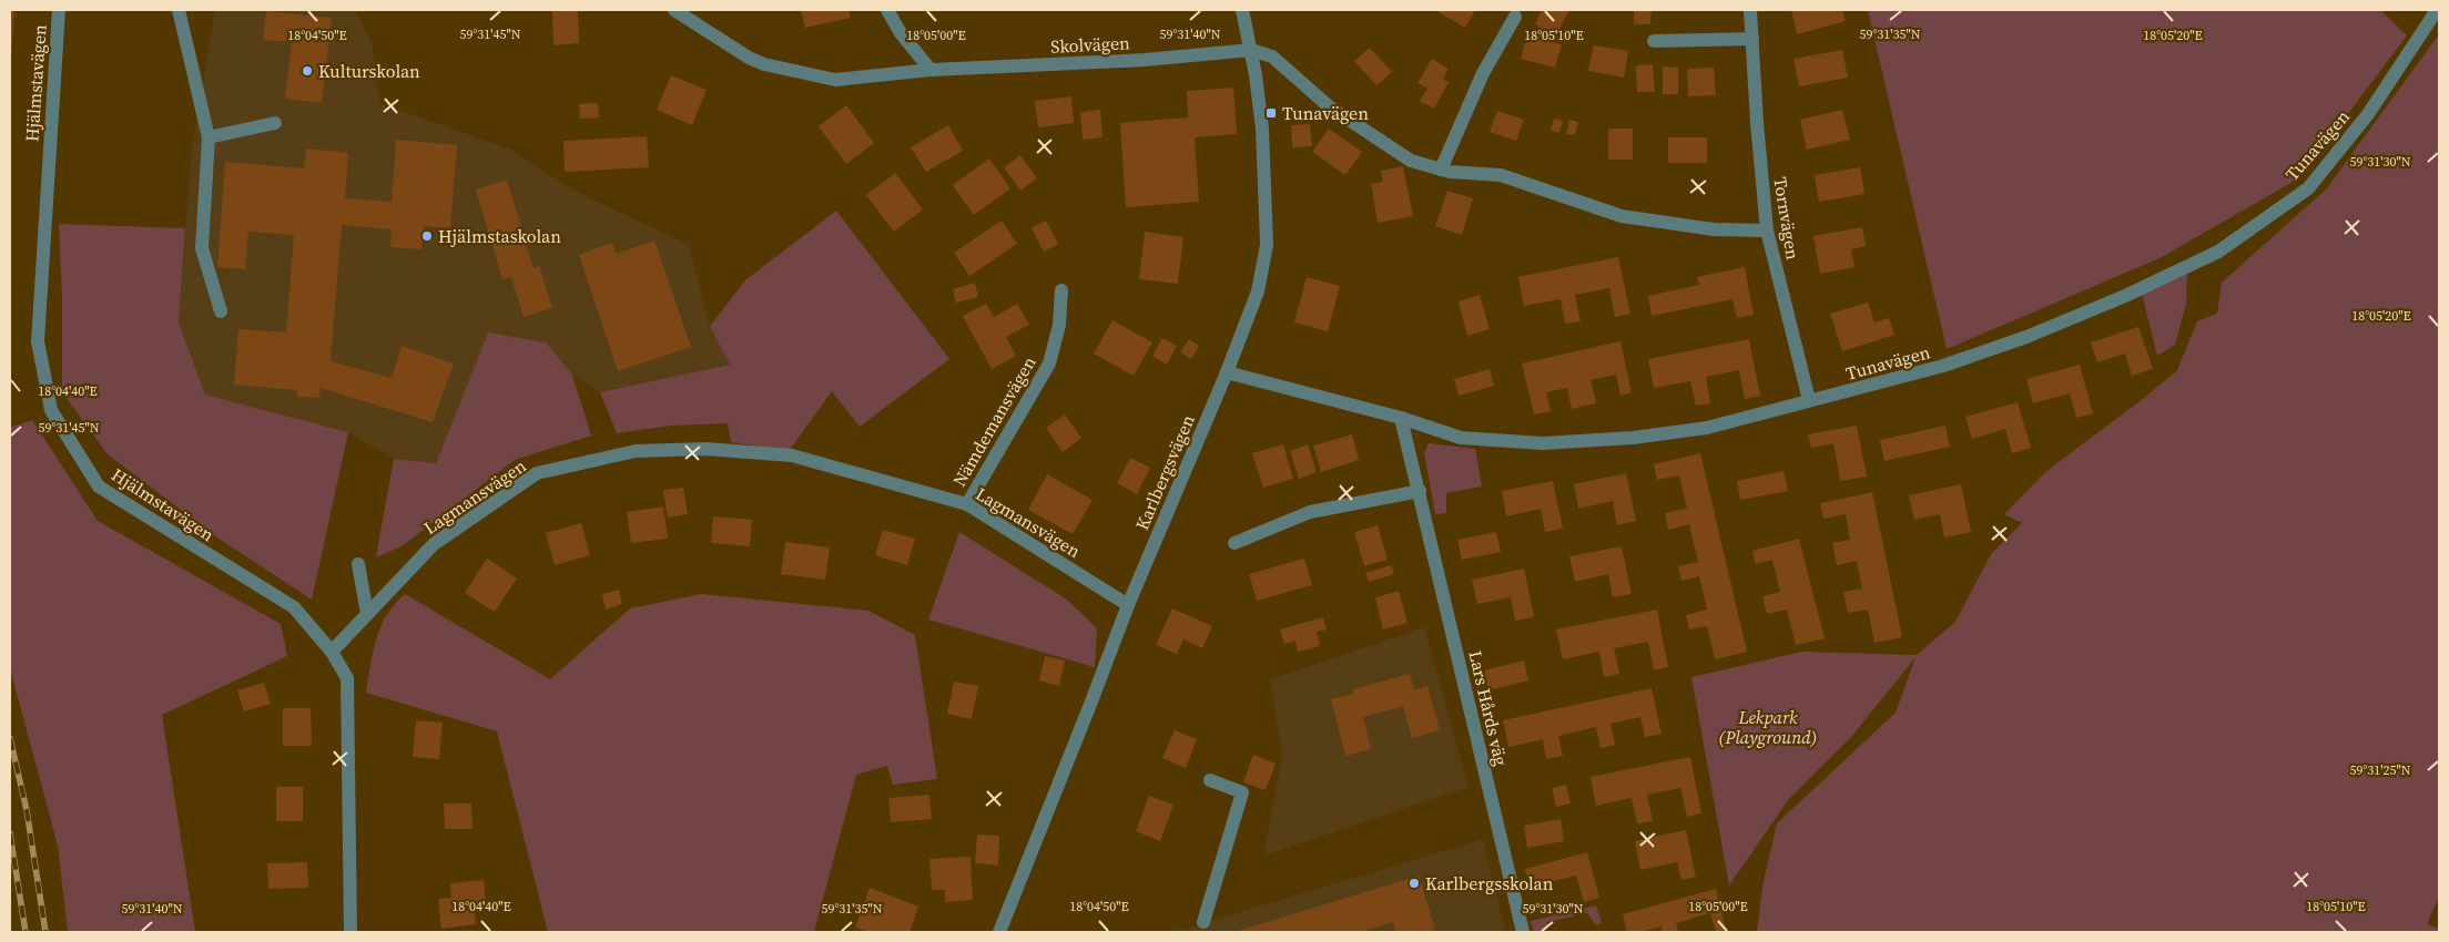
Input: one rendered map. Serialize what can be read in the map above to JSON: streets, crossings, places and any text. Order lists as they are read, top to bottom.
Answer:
{
  "streets": {
    "street": [
      "Skolvägen",
      "Hjälmstavägen",
      "Tunavägen",
      "Tornvägen",
      "Nämdemansvägen",
      "Karlbergsvägen",
      "Lagmansvägen",
      "Lars Hårds väg"
    ]
  },
  "crossings": [
    ["Skolvägen", "Karlbergsvägen"],
    ["Hjälmstavägen", "Lagmansvägen"],
    ["Tunavägen", "Tornvägen"],
    ["Tunavägen", "Karlbergsvägen"],
    ["Tunavägen", "Lars Hårds väg"],
    ["Nämdemansvägen", "Lagmansvägen"],
    ["Karlbergsvägen", "Lagmansvägen"]
  ],
  "parks": ["Lekpark (Playground)"],
  "places": {
    "other": ["Kulturskolan", "Hjälmstaskolan", "Karlbergsskolan"],
    "transit": ["Tunavägen"]
  },
  "coordinates": [
    "59°31'45\"N",
    "59°31'40\"N",
    "59°31'35\"N",
    "18°05'00\"E",
    "18°04'50\"E",
    "18°05'10\"E",
    "18°05'20\"E",
    "59°31'30\"N",
    "18°04'40\"E",
    "59°31'25\"N"
  ]
}
